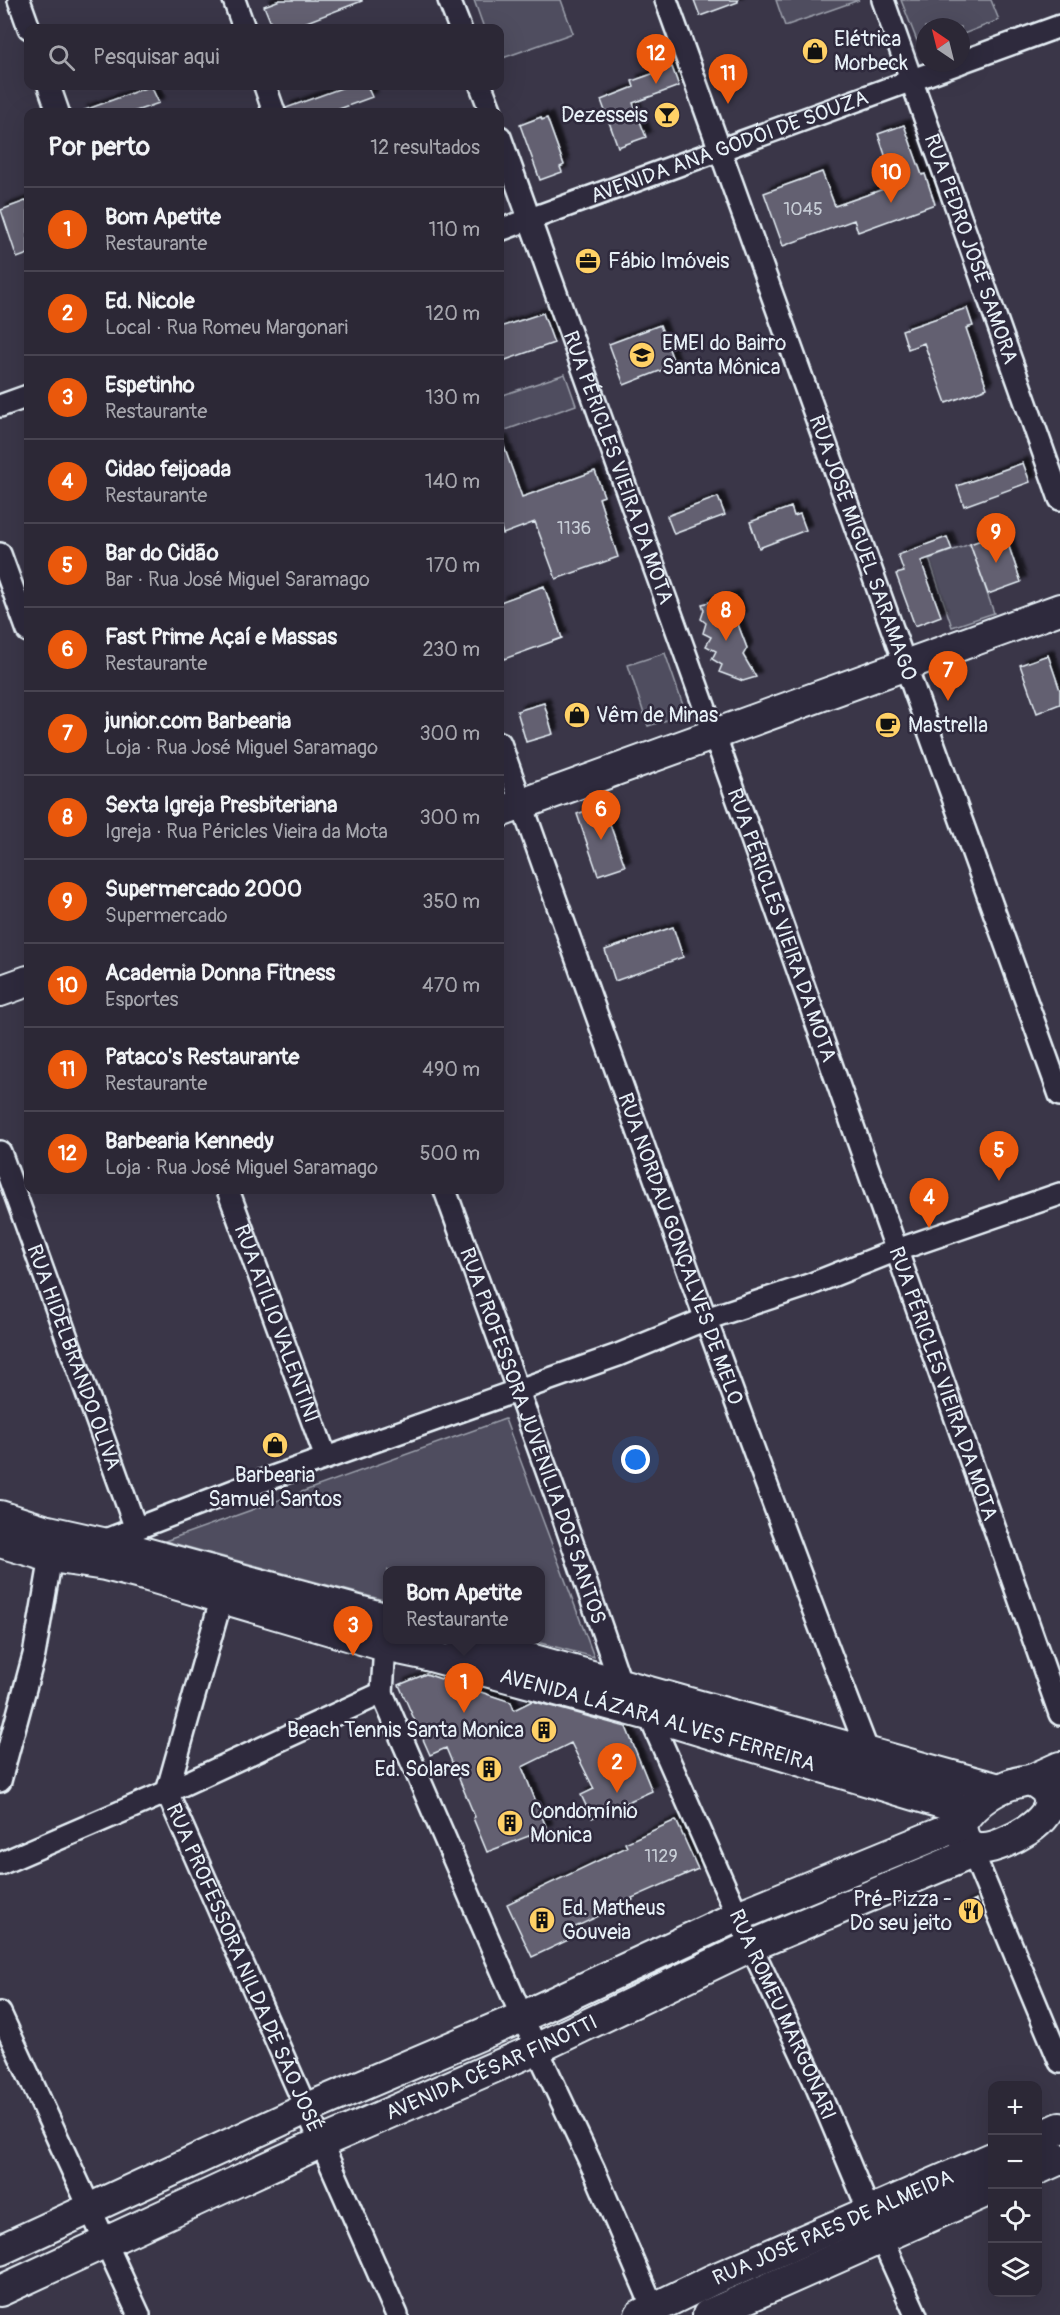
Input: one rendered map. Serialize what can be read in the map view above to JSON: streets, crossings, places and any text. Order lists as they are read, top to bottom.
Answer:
{
  "streets": {
    "main road": ["AVENIDA LÁZARA ALVES FERREIRA", "AVENIDA CÉSAR FINOTTI", "RUA JOSÉ PAES DE ALMEIDA"],
    "street": [
      "AVENIDA ANA GODÓI DE SOUZA",
      "RUA PEDRO JOSÉ SAMORA",
      "RUA PÉRICLES VIEIRA DA MOTA",
      "RUA JOSÉ MIGUEL SARAMAGO",
      "RUA NORDAU GONÇALVES DE MELO",
      "RUA ATÍLIO VALENTINI",
      "RUA HIDELBRANDO OLIVA",
      "RUA PROFESSORA JUVENÍLIA DOS SANTOS",
      "RUA PROFESSORA NILDA DE SÃO JOSÉ",
      "RUA ROMEU MARGONARI"
    ]
  },
  "crossings": [
    ["AVENIDA ANA GODÓI DE SOUZA", "RUA PEDRO JOSÉ SAMORA"],
    ["AVENIDA ANA GODÓI DE SOUZA", "RUA PÉRICLES VIEIRA DA MOTA"],
    ["AVENIDA ANA GODÓI DE SOUZA", "RUA JOSÉ MIGUEL SARAMAGO"],
    ["RUA NORDAU GONÇALVES DE MELO", "AVENIDA LÁZARA ALVES FERREIRA"],
    ["RUA PROFESSORA JUVENÍLIA DOS SANTOS", "AVENIDA LÁZARA ALVES FERREIRA"],
    ["AVENIDA LÁZARA ALVES FERREIRA", "RUA PROFESSORA NILDA DE SÃO JOSÉ"],
    ["AVENIDA LÁZARA ALVES FERREIRA", "RUA ROMEU MARGONARI"],
    ["AVENIDA LÁZARA ALVES FERREIRA", "AVENIDA CÉSAR FINOTTI"],
    ["RUA PROFESSORA NILDA DE SÃO JOSÉ", "AVENIDA CÉSAR FINOTTI"],
    ["RUA ROMEU MARGONARI", "AVENIDA CÉSAR FINOTTI"],
    ["RUA ROMEU MARGONARI", "RUA JOSÉ PAES DE ALMEIDA"]
  ],
  "places": {
    "shop": ["Elétrica Morbeck", "Vêm de Minas", "Barbearia Samuel Santos"],
    "bar": ["Dezesseis"],
    "office": ["Fábio Imóveis"],
    "school or university": ["EMEI do Bairro Santa Mônica"],
    "cafe": ["Mastrella"],
    "building": [
      "Beach Tennis Santa Monica",
      "Ed. Solares",
      "Condomínio Monica",
      "Ed. Matheus Gouveia"
    ],
    "restaurant": ["Pré-Pizza - Do seu jeito"]
  },
  "house_numbers": ["1045", "1136", "1129"],
  "north": "top left",
  "page": {
    "search": "Pesquisar aqui",
    "pins": [
      "12",
      "11",
      "10",
      "9",
      "8",
      "7",
      "6",
      "5",
      "4",
      "3",
      "1",
      "2"
    ],
    "heading": ["Por perto", "12 resultados"],
    "list": [
      {
        "mark": "1",
        "name": "Bom Apetite",
        "note": "Restaurante",
        "value": "110 m"
      },
      {
        "mark": "2",
        "name": "Ed. Nicole",
        "note": "Local · Rua Romeu Margonari",
        "value": "120 m"
      },
      {
        "mark": "3",
        "name": "Espetinho",
        "note": "Restaurante",
        "value": "130 m"
      },
      {
        "mark": "4",
        "name": "Cidao feijoada",
        "note": "Restaurante",
        "value": "140 m"
      },
      {
        "mark": "5",
        "name": "Bar do Cidão",
        "note": "Bar · Rua José Miguel Saramago",
        "value": "170 m"
      },
      {
        "mark": "6",
        "name": "Fast Prime Açaí e Massas",
        "note": "Restaurante",
        "value": "230 m"
      },
      {
        "mark": "7",
        "name": "junior.com Barbearia",
        "note": "Loja · Rua José Miguel Saramago",
        "value": "300 m"
      },
      {
        "mark": "8",
        "name": "Sexta Igreja Presbiteriana",
        "note": "Igreja · Rua Péricles Vieira da Mota",
        "value": "300 m"
      },
      {
        "mark": "9",
        "name": "Supermercado 2000",
        "note": "Supermercado",
        "value": "350 m"
      },
      {
        "mark": "10",
        "name": "Academia Donna Fitness",
        "note": "Esportes",
        "value": "470 m"
      },
      {
        "mark": "11",
        "name": "Pataco's Restaurante",
        "note": "Restaurante",
        "value": "490 m"
      },
      {
        "mark": "12",
        "name": "Barbearia Kennedy",
        "note": "Loja · Rua José Miguel Saramago",
        "value": "500 m"
      }
    ],
    "popup": ["Bom Apetite", "Restaurante"],
    "map_buttons": ["+", "−"]
  }
}
